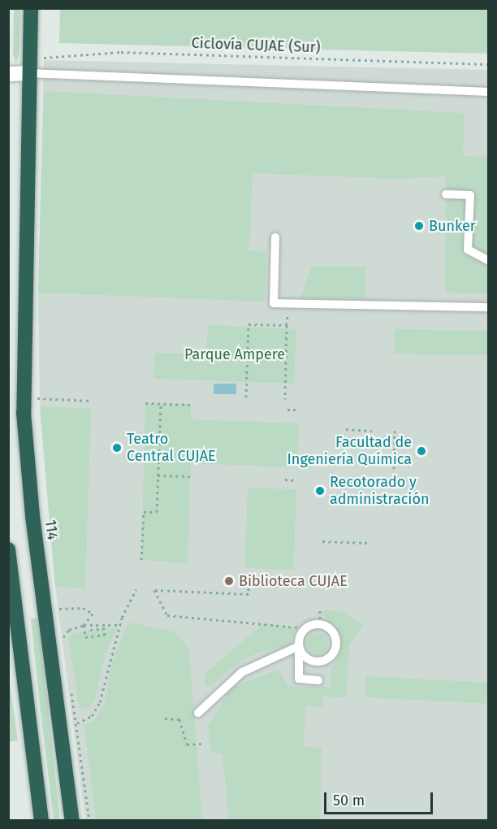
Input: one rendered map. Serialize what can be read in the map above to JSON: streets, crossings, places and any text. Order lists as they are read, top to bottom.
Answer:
{
  "streets": {
    "highway": ["114"],
    "path": ["Ciclovía CUJAE (Sur)"]
  },
  "crossings": [
    ["Ciclovía CUJAE (Sur)", "114"]
  ],
  "parks": ["Parque Ampere"],
  "places": [
    "Bunker",
    "Teatro Central CUJAE",
    "Facultad de Ingeniería Química",
    "Recotorado y administración",
    "Biblioteca CUJAE"
  ],
  "scale_bar": "50 m"
}
